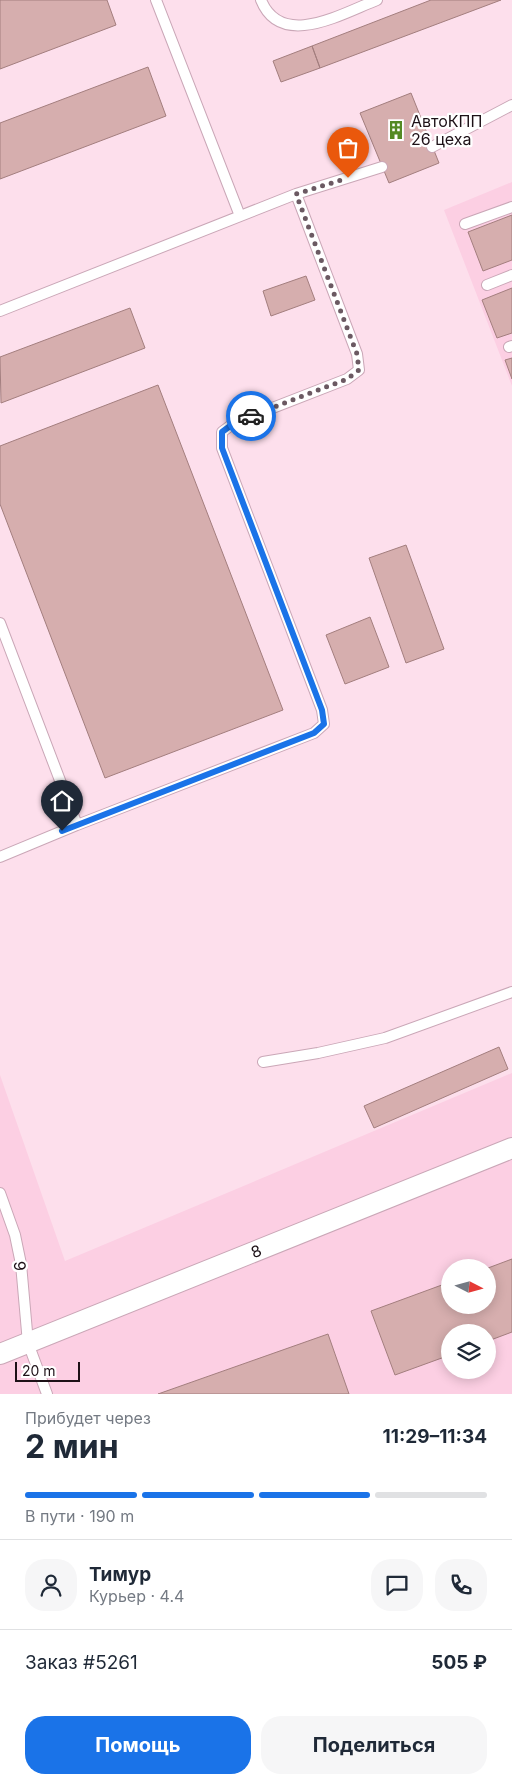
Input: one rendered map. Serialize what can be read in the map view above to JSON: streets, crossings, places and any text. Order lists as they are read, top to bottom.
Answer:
{
  "streets": {
    "street": ["8"],
    "lane": ["9"]
  },
  "crossings": [
    ["8", "9"]
  ],
  "places": {
    "building": ["АвтоКПП 26 цеха"]
  },
  "scale_bar": "20 m",
  "north": "right",
  "page": {
    "scale": "20 m",
    "heading": ["2 мин", "Прибудет через", "11:29–11:34"],
    "panel": [
      "Тимур",
      "Курьер · 4.4",
      "Заказ #5261",
      "505 ₽"
    ],
    "bar": "В пути · 190 m",
    "buttons": ["Помощь", "Поделиться"]
  }
}
